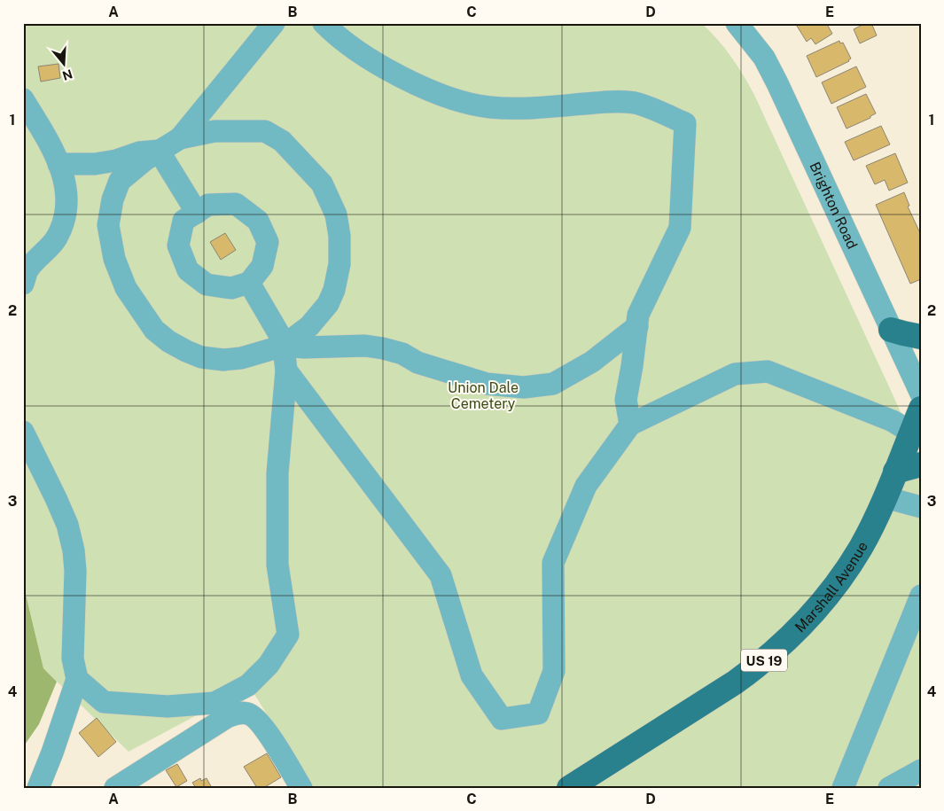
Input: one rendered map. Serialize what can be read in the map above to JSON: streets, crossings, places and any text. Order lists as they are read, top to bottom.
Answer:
{
  "streets": {
    "main road": ["Marshall Avenue", "US 19"],
    "street": ["Brighton Road"]
  },
  "parks": ["Union Dale Cemetery"],
  "north": "bottom",
  "grid": {
    "columns": [
      "A",
      "B",
      "C",
      "D",
      "E"
    ],
    "rows": [
      "1",
      "2",
      "3",
      "4"
    ]
  }
}
